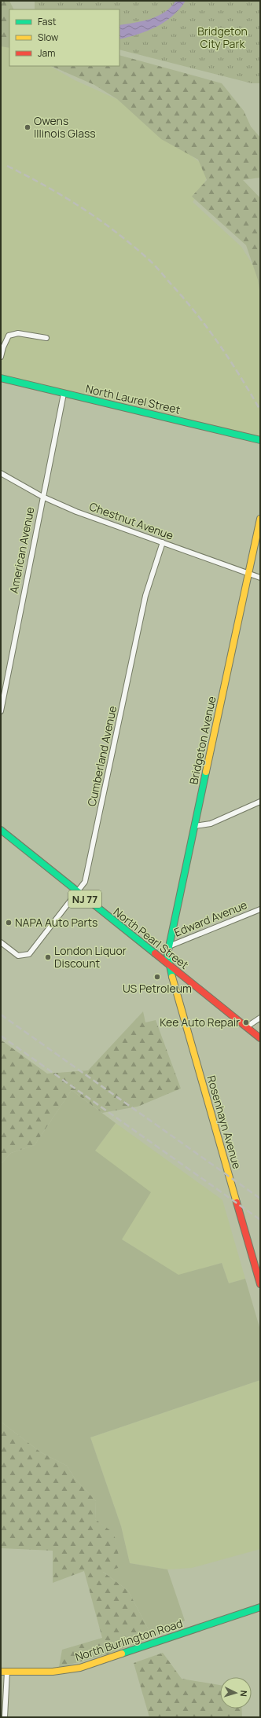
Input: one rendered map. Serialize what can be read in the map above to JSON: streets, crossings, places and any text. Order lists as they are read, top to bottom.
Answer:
{
  "streets": {
    "street": [
      "North Laurel Street",
      "Chestnut Avenue",
      "American Avenue",
      "Bridgeton Avenue",
      "Cumberland Avenue",
      "NJ 77",
      "Edward Avenue",
      "North Pearl Street",
      "Rosenhayn Avenue",
      "North Burlington Road"
    ]
  },
  "crossings": [
    ["North Laurel Street", "American Avenue"],
    ["Chestnut Avenue", "American Avenue"],
    ["Chestnut Avenue", "Bridgeton Avenue"],
    ["Chestnut Avenue", "Cumberland Avenue"],
    ["Bridgeton Avenue", "Edward Avenue"],
    ["Bridgeton Avenue", "North Pearl Street"],
    ["Bridgeton Avenue", "Rosenhayn Avenue"],
    ["Cumberland Avenue", "North Pearl Street"],
    ["North Pearl Street", "Rosenhayn Avenue"]
  ],
  "parks": ["Bridgeton City Park"],
  "places": [
    "Owens Illinois Glass",
    "NAPA Auto Parts",
    "London Liquor Discount",
    "US Petroleum",
    "Kee Auto Repair"
  ],
  "legend": ["Fast", "Slow", "Jam"],
  "north": "right"
}
